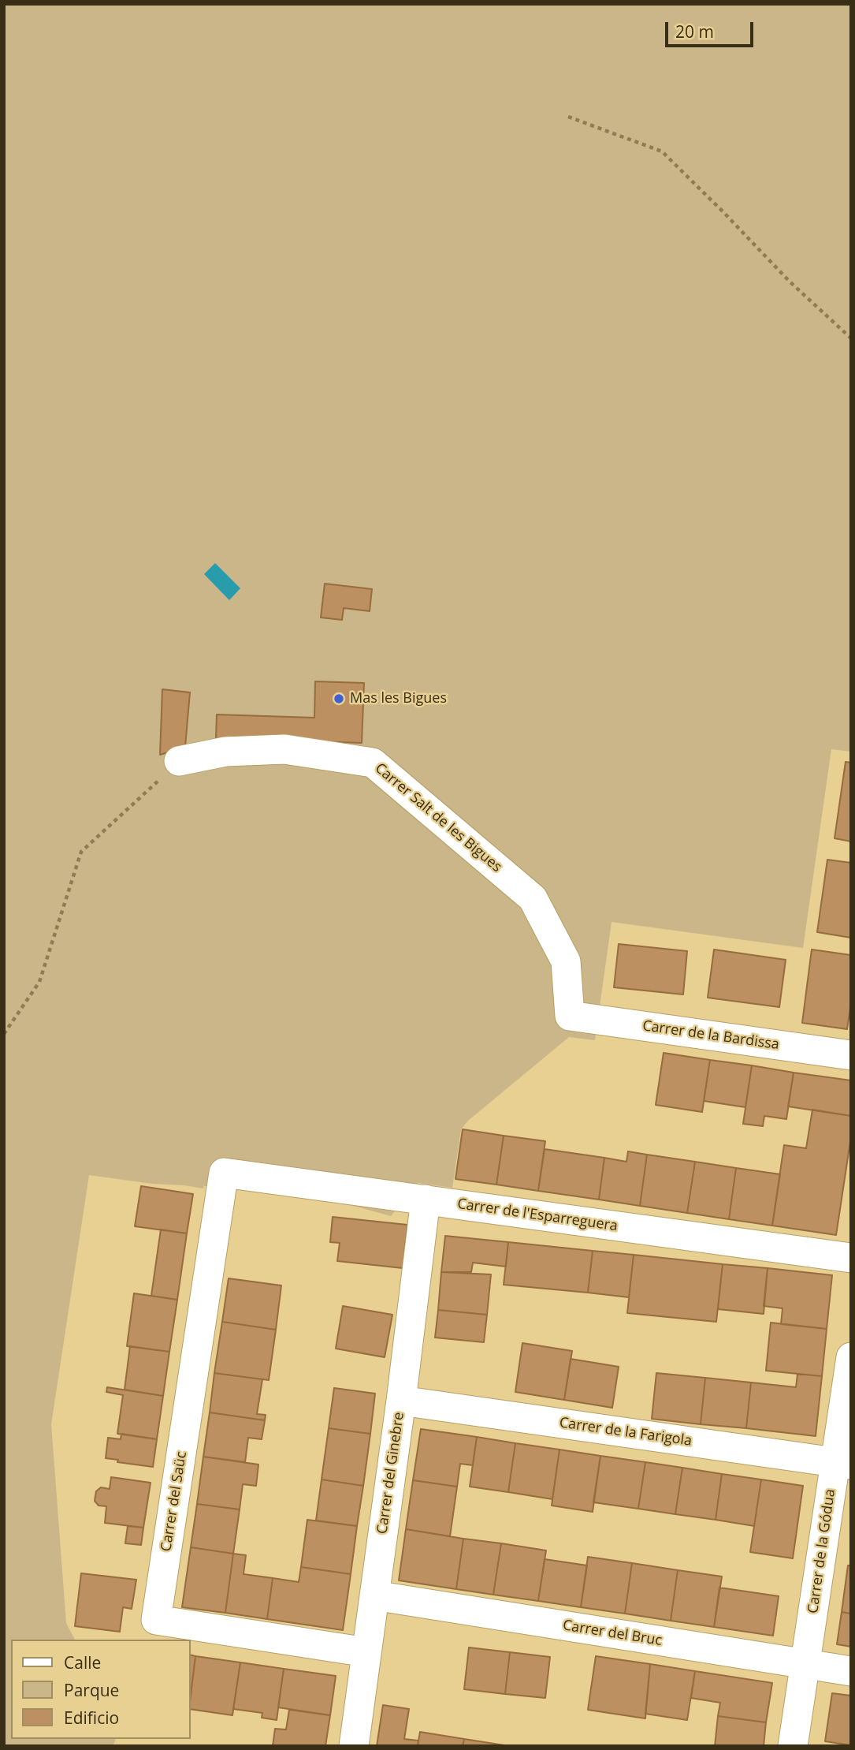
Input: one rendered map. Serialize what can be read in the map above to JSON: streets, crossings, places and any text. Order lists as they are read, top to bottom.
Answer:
{
  "streets": {
    "street": [
      "Carrer Salt de les Bigues",
      "Carrer de la Bardissa",
      "Carrer de l'Esparreguera",
      "Carrer de la Farigola",
      "Carrer del Ginebre",
      "Carrer del Saüc",
      "Carrer de la Gódua",
      "Carrer del Bruc"
    ]
  },
  "crossings": [
    ["Carrer Salt de les Bigues", "Carrer de la Bardissa"],
    ["Carrer de l'Esparreguera", "Carrer del Ginebre"],
    ["Carrer de l'Esparreguera", "Carrer del Saüc"],
    ["Carrer de la Farigola", "Carrer del Ginebre"],
    ["Carrer de la Farigola", "Carrer de la Gódua"],
    ["Carrer del Ginebre", "Carrer del Saüc"],
    ["Carrer del Ginebre", "Carrer del Bruc"],
    ["Carrer de la Gódua", "Carrer del Bruc"]
  ],
  "places": ["Mas les Bigues"],
  "legend": ["Calle", "Parque", "Edificio"],
  "scale_bar": "20 m"
}
